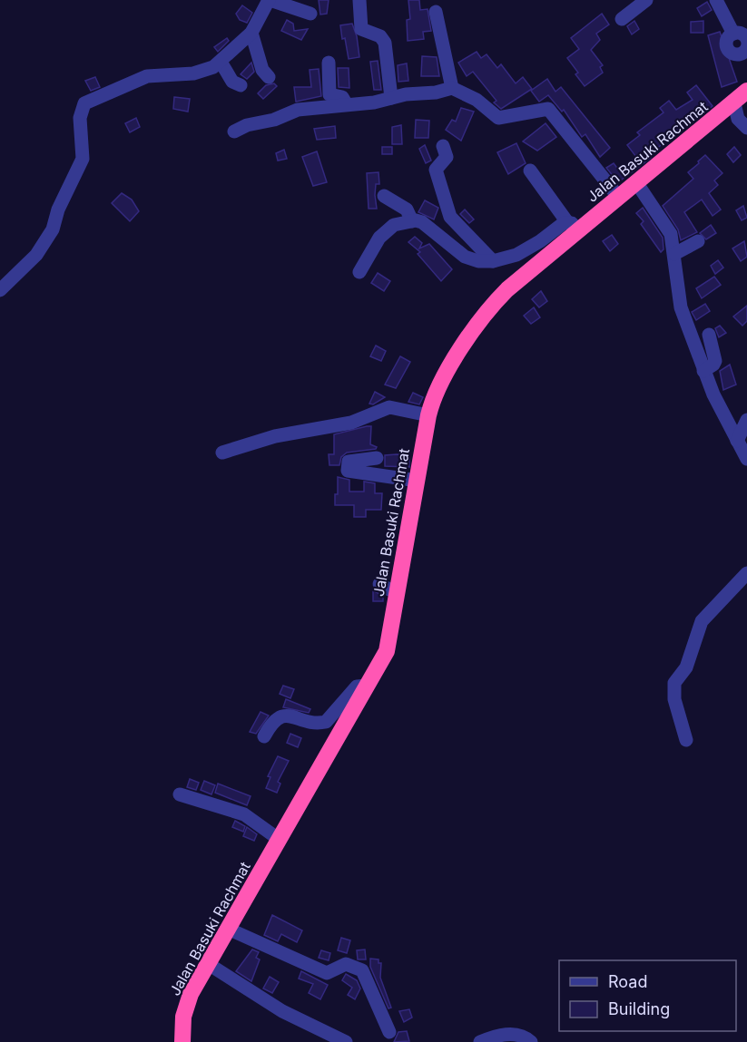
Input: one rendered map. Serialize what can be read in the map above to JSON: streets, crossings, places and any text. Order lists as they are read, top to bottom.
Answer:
{
  "streets": {
    "highway": ["Jalan Basuki Rachmat"]
  },
  "legend": ["Road", "Building"]
}
